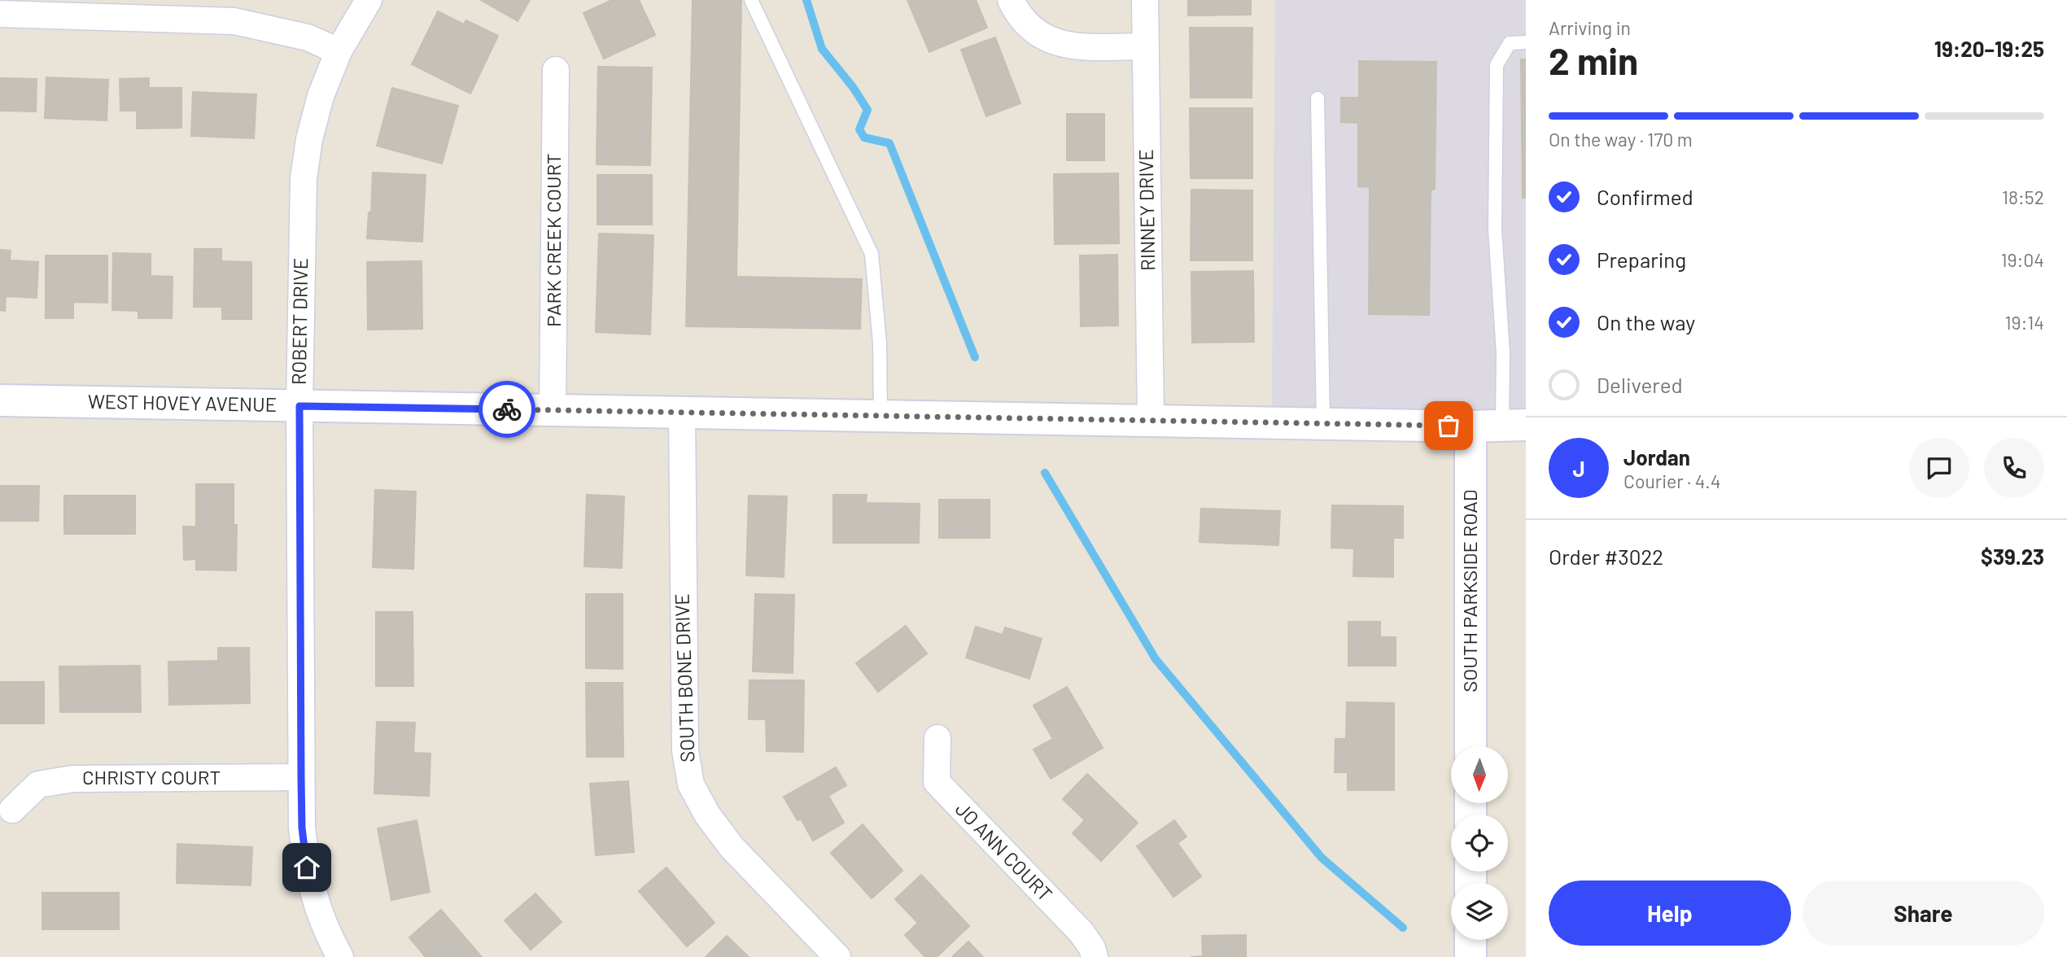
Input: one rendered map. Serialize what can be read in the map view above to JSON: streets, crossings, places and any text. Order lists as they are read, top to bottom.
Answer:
{
  "streets": {
    "street": [
      "RINNEY DRIVE",
      "PARK CREEK COURT",
      "ROBERT DRIVE",
      "WEST HOVEY AVENUE",
      "SOUTH PARKSIDE ROAD",
      "SOUTH BONE DRIVE",
      "CHRISTY COURT",
      "JO ANN COURT"
    ]
  },
  "crossings": [
    ["RINNEY DRIVE", "WEST HOVEY AVENUE"],
    ["PARK CREEK COURT", "WEST HOVEY AVENUE"],
    ["ROBERT DRIVE", "WEST HOVEY AVENUE"],
    ["ROBERT DRIVE", "CHRISTY COURT"],
    ["WEST HOVEY AVENUE", "SOUTH PARKSIDE ROAD"],
    ["WEST HOVEY AVENUE", "SOUTH BONE DRIVE"]
  ],
  "north": "bottom",
  "page": {
    "heading": ["2 min", "Arriving in", "19:20–19:25"],
    "panel": [
      "Jordan",
      "Courier · 4.4",
      "Order #3022",
      "$39.23"
    ],
    "bar": "On the way · 170 m",
    "list": [
      ["Confirmed", "18:52"],
      ["Preparing", "19:04"],
      ["On the way", "19:14"],
      "Delivered"
    ],
    "round": "J",
    "buttons": ["Help", "Share"]
  }
}
